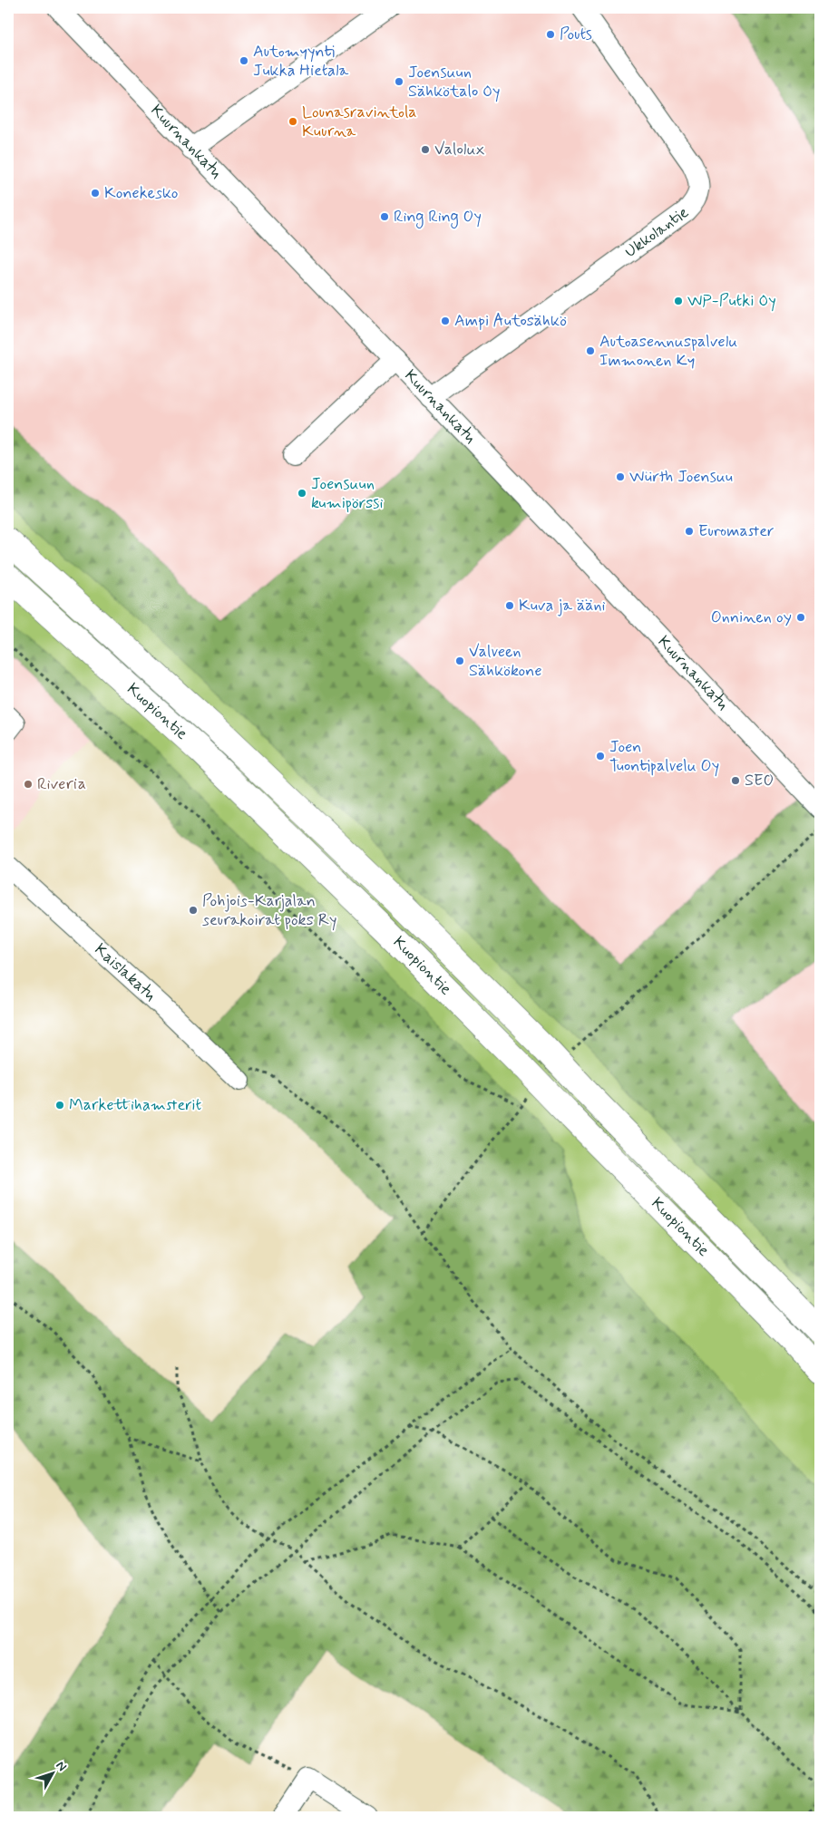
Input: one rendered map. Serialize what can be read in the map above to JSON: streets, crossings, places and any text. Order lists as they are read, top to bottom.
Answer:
{
  "streets": {
    "highway": ["Kuopiontie"],
    "street": ["Kuurnankatu", "Ukkolantie", "Kaislakatu"]
  },
  "crossings": [
    ["Kuurnankatu", "Ukkolantie"]
  ],
  "places": [
    "Pouts",
    "Automyynti Jukka Hietala",
    "Joensuun Sähkötalo Oy",
    "Lounasravintola Kuurna",
    "Valolux",
    "Konekesko",
    "Ring Ring Oy",
    "WP-Putki Oy",
    "Ampi Autosähkö",
    "Autoasennuspalvelu Immonen Ky",
    "Würth Joensuu",
    "Joensuun kumipörssi",
    "Euromaster",
    "Kuva ja ääni",
    "Onninen oy",
    "Valveen Sähkökone",
    "Joen Tuontipalvelu Oy",
    "SEO",
    "Riveria",
    "Pohjois-Karjalan seurakoirat poks Ry",
    "Markettihamsterit"
  ],
  "north": "top right"
}
